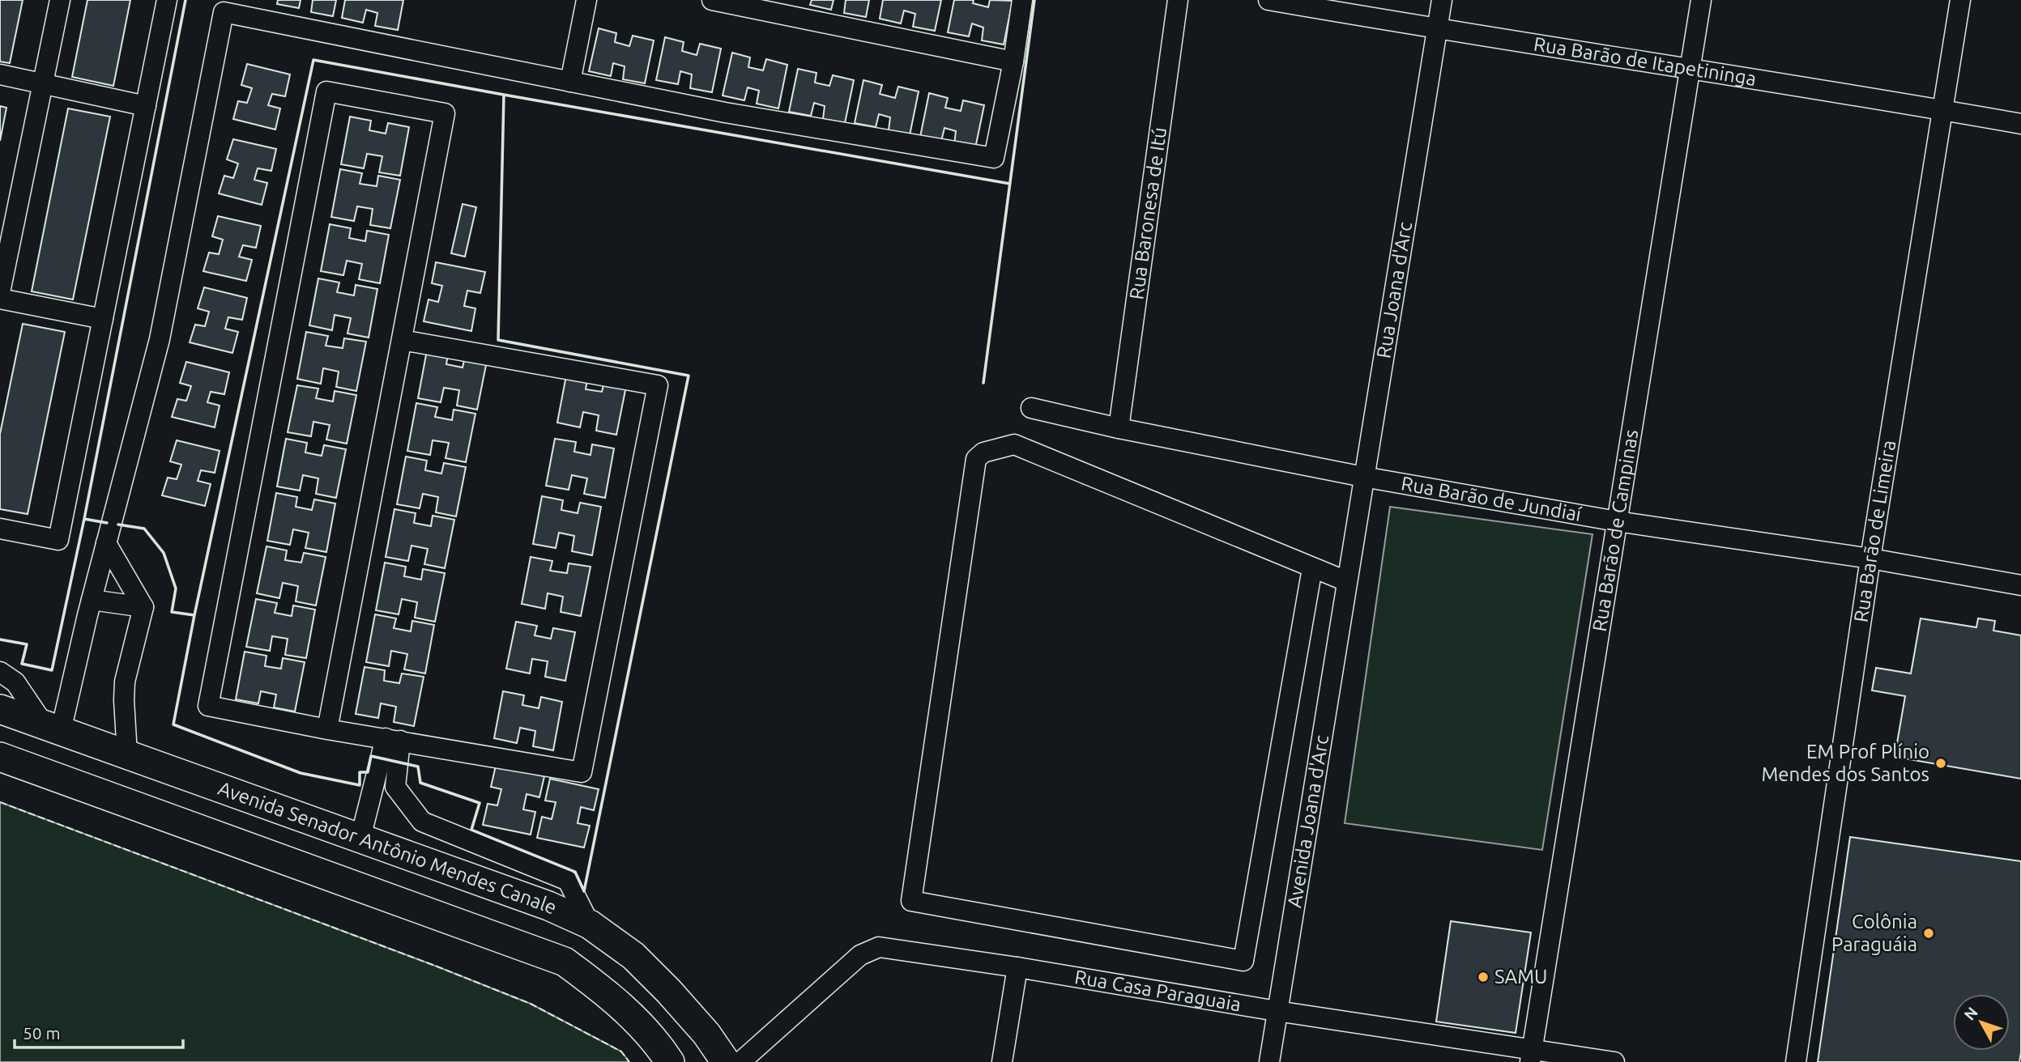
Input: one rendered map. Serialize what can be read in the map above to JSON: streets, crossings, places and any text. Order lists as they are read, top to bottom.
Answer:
{
  "streets": {
    "main road": ["Avenida Senador Antônio Mendes Canale"],
    "street": [
      "Rua Barão de Itapetininga",
      "Rua Baronesa de Itú",
      "Rua Joana d'Arc",
      "Rua Barão de Jundiaí",
      "Rua Barão de Limeira",
      "Rua Barão de Campinas",
      "Avenida Joana d'Arc",
      "Rua Casa Paraguaia"
    ]
  },
  "crossings": [
    ["Rua Barão de Itapetininga", "Rua Joana d'Arc"],
    ["Rua Barão de Itapetininga", "Rua Barão de Limeira"],
    ["Rua Barão de Itapetininga", "Rua Barão de Campinas"],
    ["Rua Baronesa de Itú", "Rua Barão de Jundiaí"],
    ["Rua Joana d'Arc", "Rua Barão de Jundiaí"],
    ["Rua Joana d'Arc", "Avenida Joana d'Arc"],
    ["Rua Barão de Jundiaí", "Rua Barão de Limeira"],
    ["Rua Barão de Jundiaí", "Rua Barão de Campinas"],
    ["Rua Barão de Campinas", "Rua Casa Paraguaia"],
    ["Avenida Joana d'Arc", "Rua Casa Paraguaia"]
  ],
  "places": ["EM Prof Plínio Mendes dos Santos", "Colônia Paraguáia", "SAMU"],
  "scale_bar": "50 m",
  "north": "top left"
}
